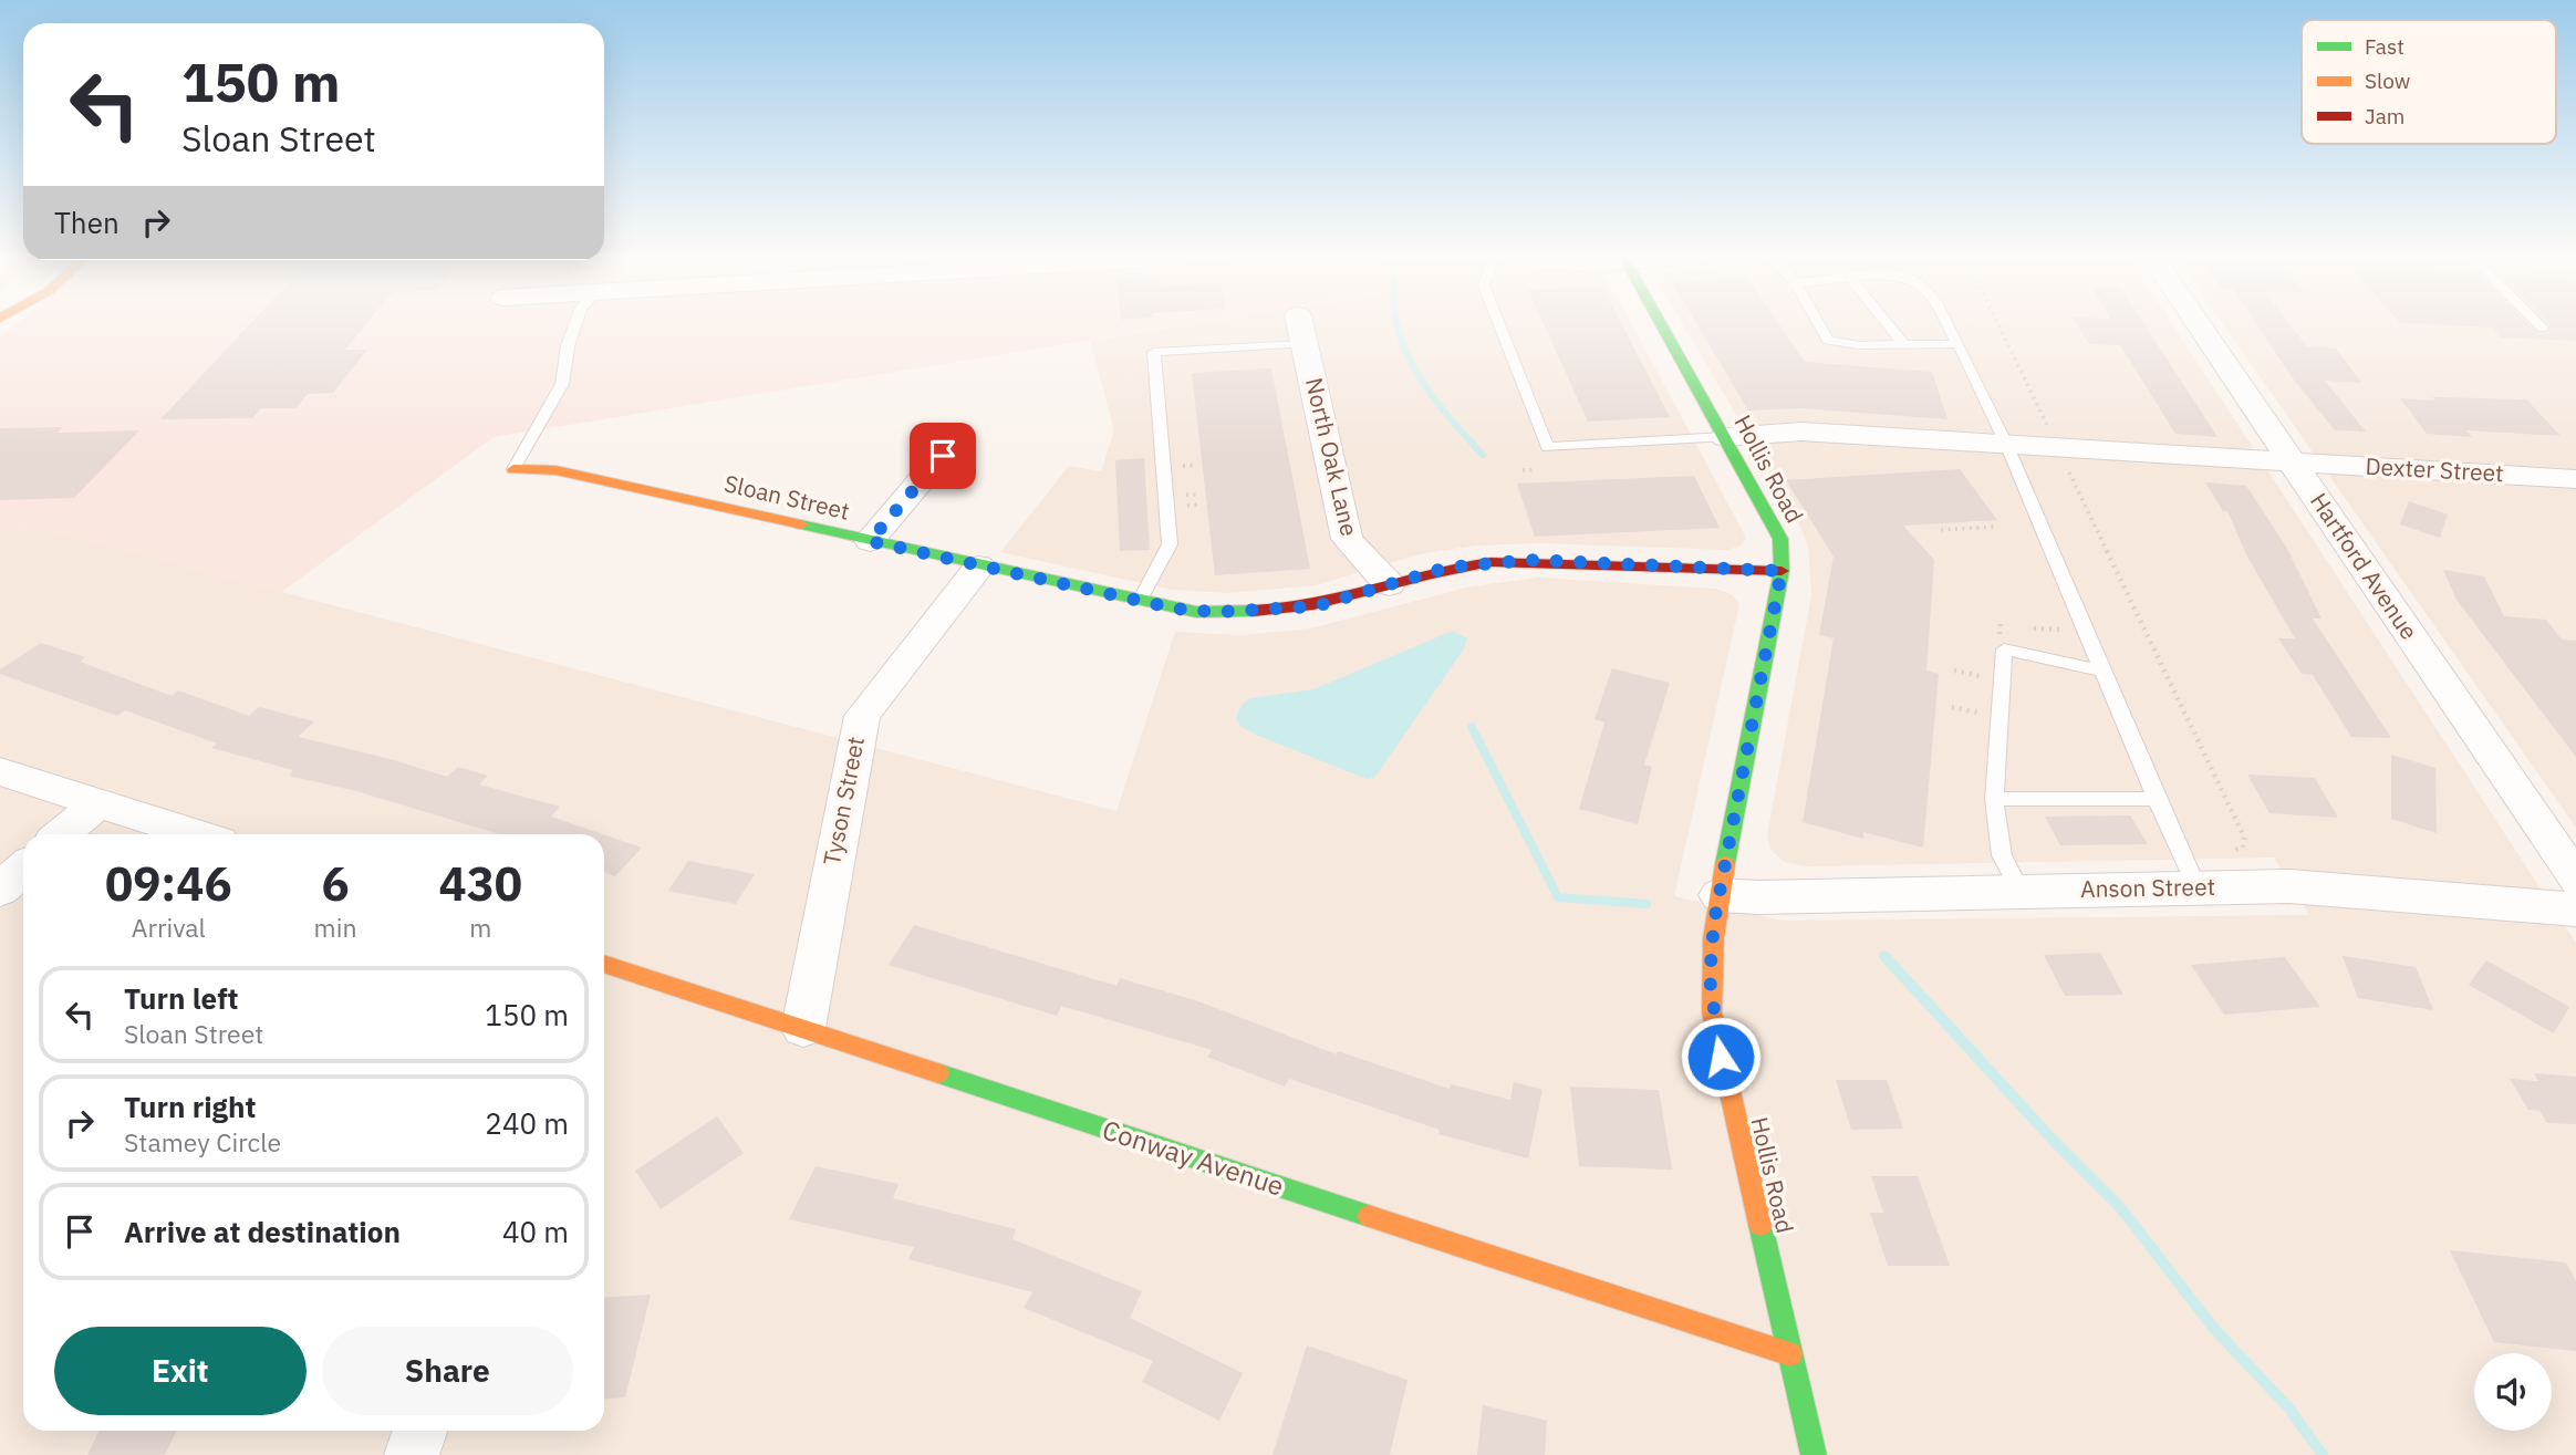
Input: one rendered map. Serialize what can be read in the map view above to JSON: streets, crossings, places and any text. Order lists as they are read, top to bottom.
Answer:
{
  "streets": {
    "street": [
      "North Oak Lane",
      "Hollis Road",
      "Dexter Street",
      "Sloan Street",
      "Hartford Avenue",
      "Tyson Street",
      "Anson Street",
      "Conway Avenue"
    ]
  },
  "crossings": [
    ["North Oak Lane", "Sloan Street"],
    ["Hollis Road", "Dexter Street"],
    ["Hollis Road", "Sloan Street"],
    ["Hollis Road", "Anson Street"],
    ["Hollis Road", "Conway Avenue"],
    ["Dexter Street", "Hartford Avenue"],
    ["Sloan Street", "Tyson Street"],
    ["Tyson Street", "Conway Avenue"]
  ],
  "legend": ["Fast", "Slow", "Jam"],
  "page": {
    "turn": ["150 m", "Sloan Street"],
    "then": "Then",
    "eta": [
      "09:46",
      "Arrival",
      "6",
      "min",
      "430",
      "m"
    ],
    "list": [
      {
        "name": "Turn left",
        "note": "Sloan Street",
        "value": "150 m"
      },
      {
        "name": "Turn right",
        "note": "Stamey Circle",
        "value": "240 m"
      },
      {
        "name": "Arrive at destination",
        "value": "40 m"
      }
    ],
    "buttons": ["Exit", "Share"]
  }
}
